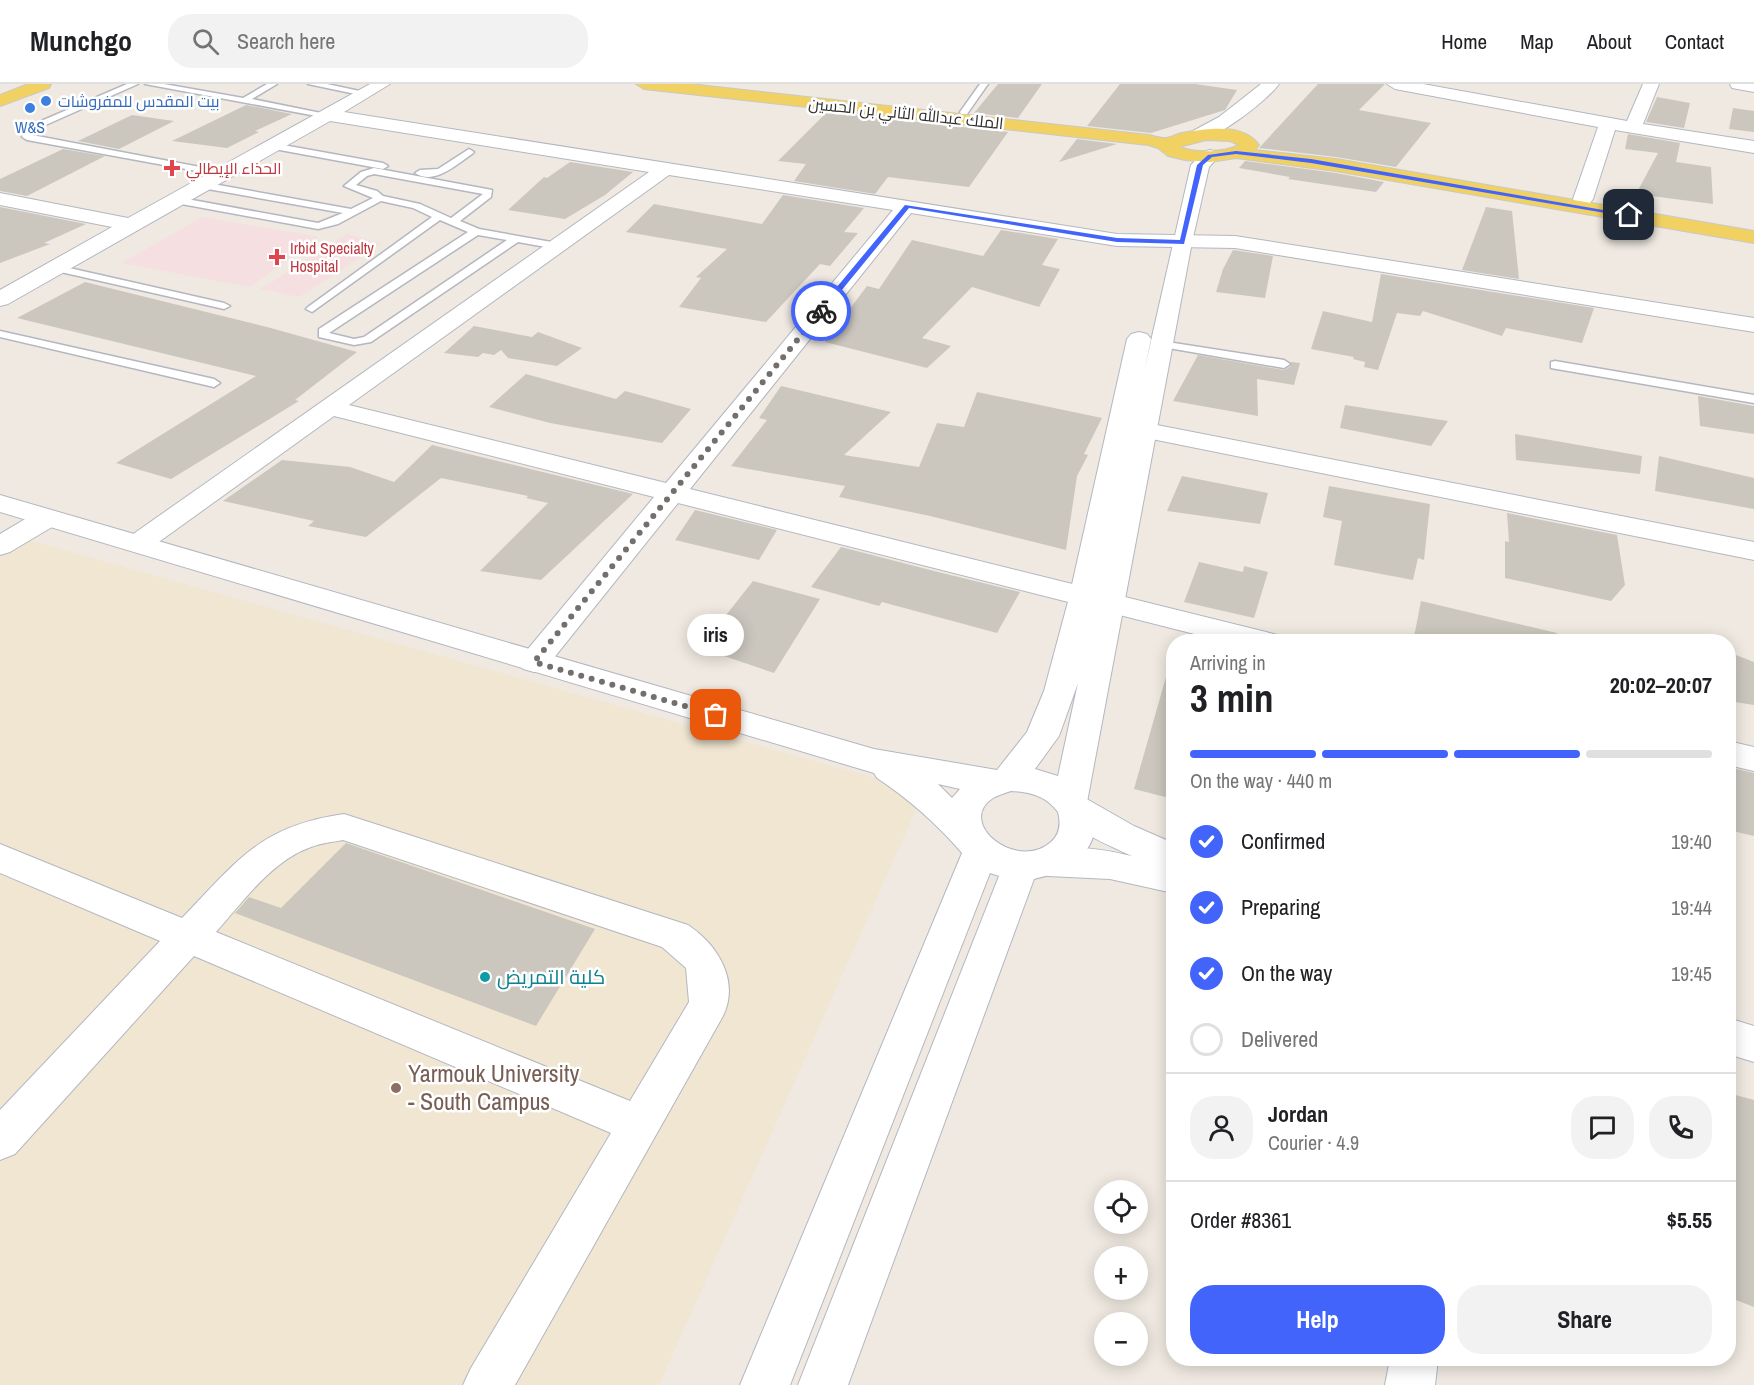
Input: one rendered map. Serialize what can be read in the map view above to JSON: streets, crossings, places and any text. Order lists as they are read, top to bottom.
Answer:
{
  "streets": {
    "main road": ["الملك عبدالله الثاني بن الحسين"]
  },
  "places": {
    "other": [
      "بيت المقدس للمفروشات",
      "W&S",
      "iris",
      "كلية التمريض",
      "Yarmouk University - South Campus"
    ],
    "health": ["الحذاء الإيطالي", "Irbid Specialty Hospital"]
  },
  "page": {
    "header": "Munchgo",
    "search": "Search here",
    "nav": [
      "Home",
      "Map",
      "About",
      "Contact"
    ],
    "bubble": "iris",
    "heading": ["3 min", "Arriving in", "20:02–20:07"],
    "panel": [
      "Jordan",
      "Courier · 4.9",
      "Order #8361",
      "$5.55"
    ],
    "bar": "On the way · 440 m",
    "list": [
      ["Confirmed", "19:40"],
      ["Preparing", "19:44"],
      ["On the way", "19:45"],
      "Delivered"
    ],
    "map_buttons": ["+", "−"],
    "buttons": ["Help", "Share"]
  }
}
